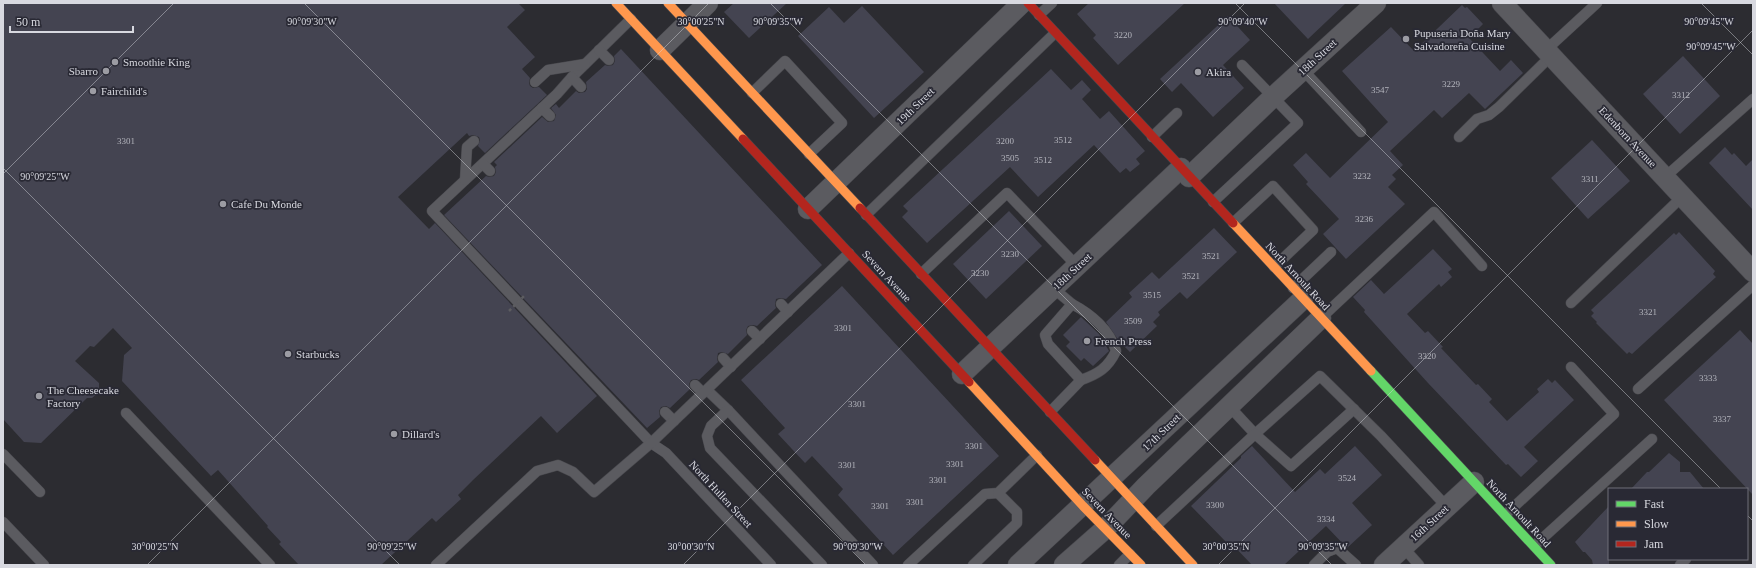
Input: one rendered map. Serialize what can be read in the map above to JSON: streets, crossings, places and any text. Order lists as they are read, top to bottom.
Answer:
{
  "streets": {
    "street": [
      "18th Street",
      "19th Street",
      "Edenborn Avenue",
      "Severn Avenue",
      "North Arnoult Road",
      "17th Street",
      "16th Street"
    ],
    "lane": ["North Hullen Street"]
  },
  "crossings": [
    ["18th Street", "Severn Avenue"],
    ["18th Street", "North Arnoult Road"],
    ["19th Street", "Severn Avenue"],
    ["Severn Avenue", "17th Street"],
    ["North Arnoult Road", "17th Street"],
    ["North Arnoult Road", "16th Street"]
  ],
  "places": [
    "Pupuseria Doña Mary Salvadoreña Cuisine",
    "Smoothie King",
    "Sbarro",
    "Akira",
    "Fairchild's",
    "Cafe Du Monde",
    "French Press",
    "Starbucks",
    "The Cheesecake Factory",
    "Dillard's"
  ],
  "house_numbers": [
    "3220",
    "3229",
    "3547",
    "3312",
    "3512",
    "3301",
    "3200",
    "3505",
    "3512",
    "3232",
    "3311",
    "3236",
    "3230",
    "3521",
    "3230",
    "3521",
    "3515",
    "3321",
    "3509",
    "3301",
    "3320",
    "3333",
    "3301",
    "3337",
    "3301",
    "3301",
    "3301",
    "3524",
    "3301",
    "3301",
    "3300",
    "3301",
    "3334"
  ],
  "legend": ["Fast", "Slow", "Jam"],
  "scale_bar": "50 m",
  "coordinates": [
    "90°09'45\"W",
    "90°09'30\"W",
    "30°00'25\"N",
    "90°09'35\"W",
    "90°09'40\"W",
    "90°09'25\"W",
    "30°00'30\"N",
    "30°00'35\"N"
  ]
}
